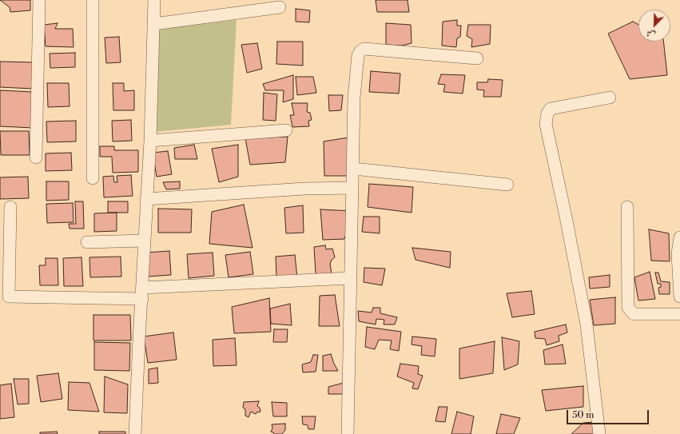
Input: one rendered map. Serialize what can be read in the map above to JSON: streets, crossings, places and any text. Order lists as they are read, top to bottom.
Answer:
{
  "scale_bar": "50 m",
  "north": "bottom left"
}
